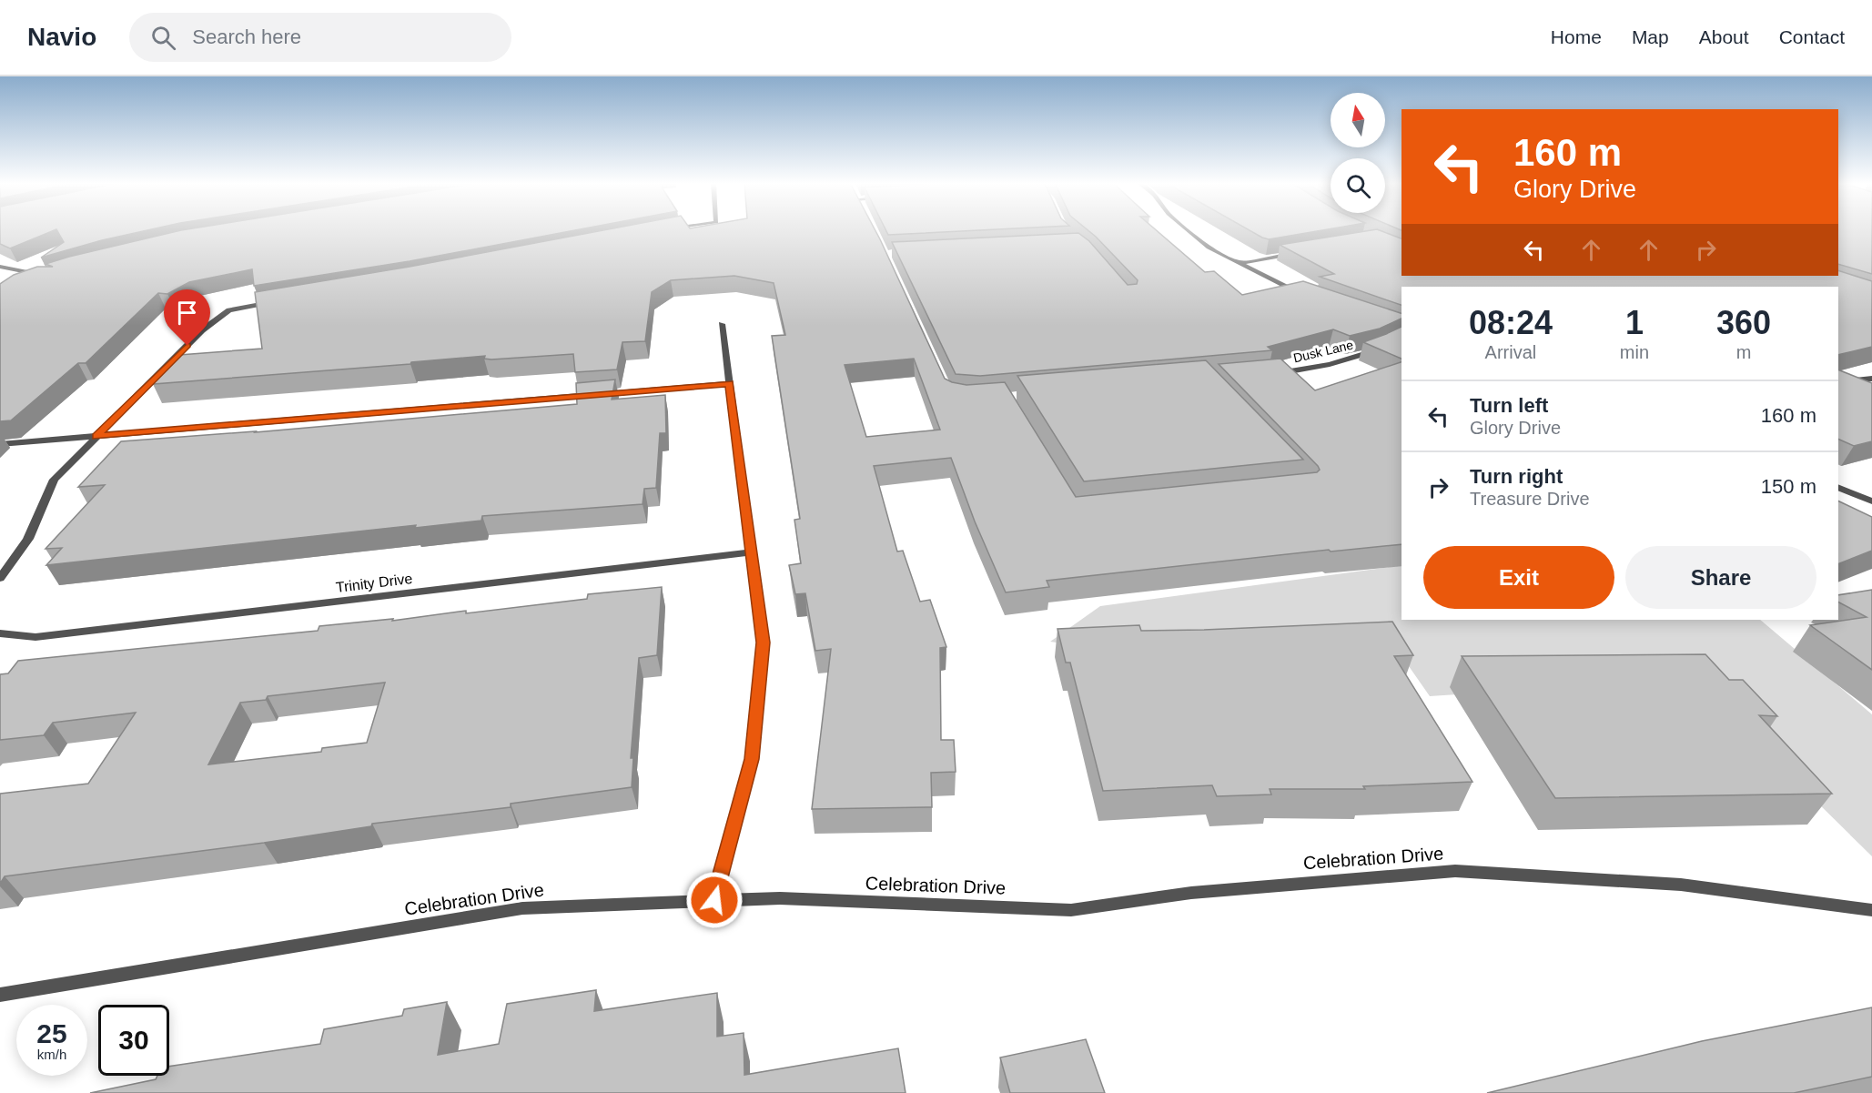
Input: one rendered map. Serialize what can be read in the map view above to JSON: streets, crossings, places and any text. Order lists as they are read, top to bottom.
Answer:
{
  "streets": {
    "street": ["Dusk Lane", "Trinity Drive", "Celebration Drive"]
  },
  "north": "top",
  "page": {
    "header": "Navio",
    "search": "Search here",
    "nav": [
      "Home",
      "Map",
      "About",
      "Contact"
    ],
    "turn": ["160 m", "Glory Drive"],
    "eta": [
      "08:24",
      "Arrival",
      "1",
      "min",
      "360",
      "m"
    ],
    "list": [
      {
        "name": "Turn left",
        "note": "Glory Drive",
        "value": "160 m"
      },
      {
        "name": "Turn right",
        "note": "Treasure Drive",
        "value": "150 m"
      }
    ],
    "buttons": ["Exit", "Share"],
    "speed": "25 km/h",
    "limit": "30"
  }
}
